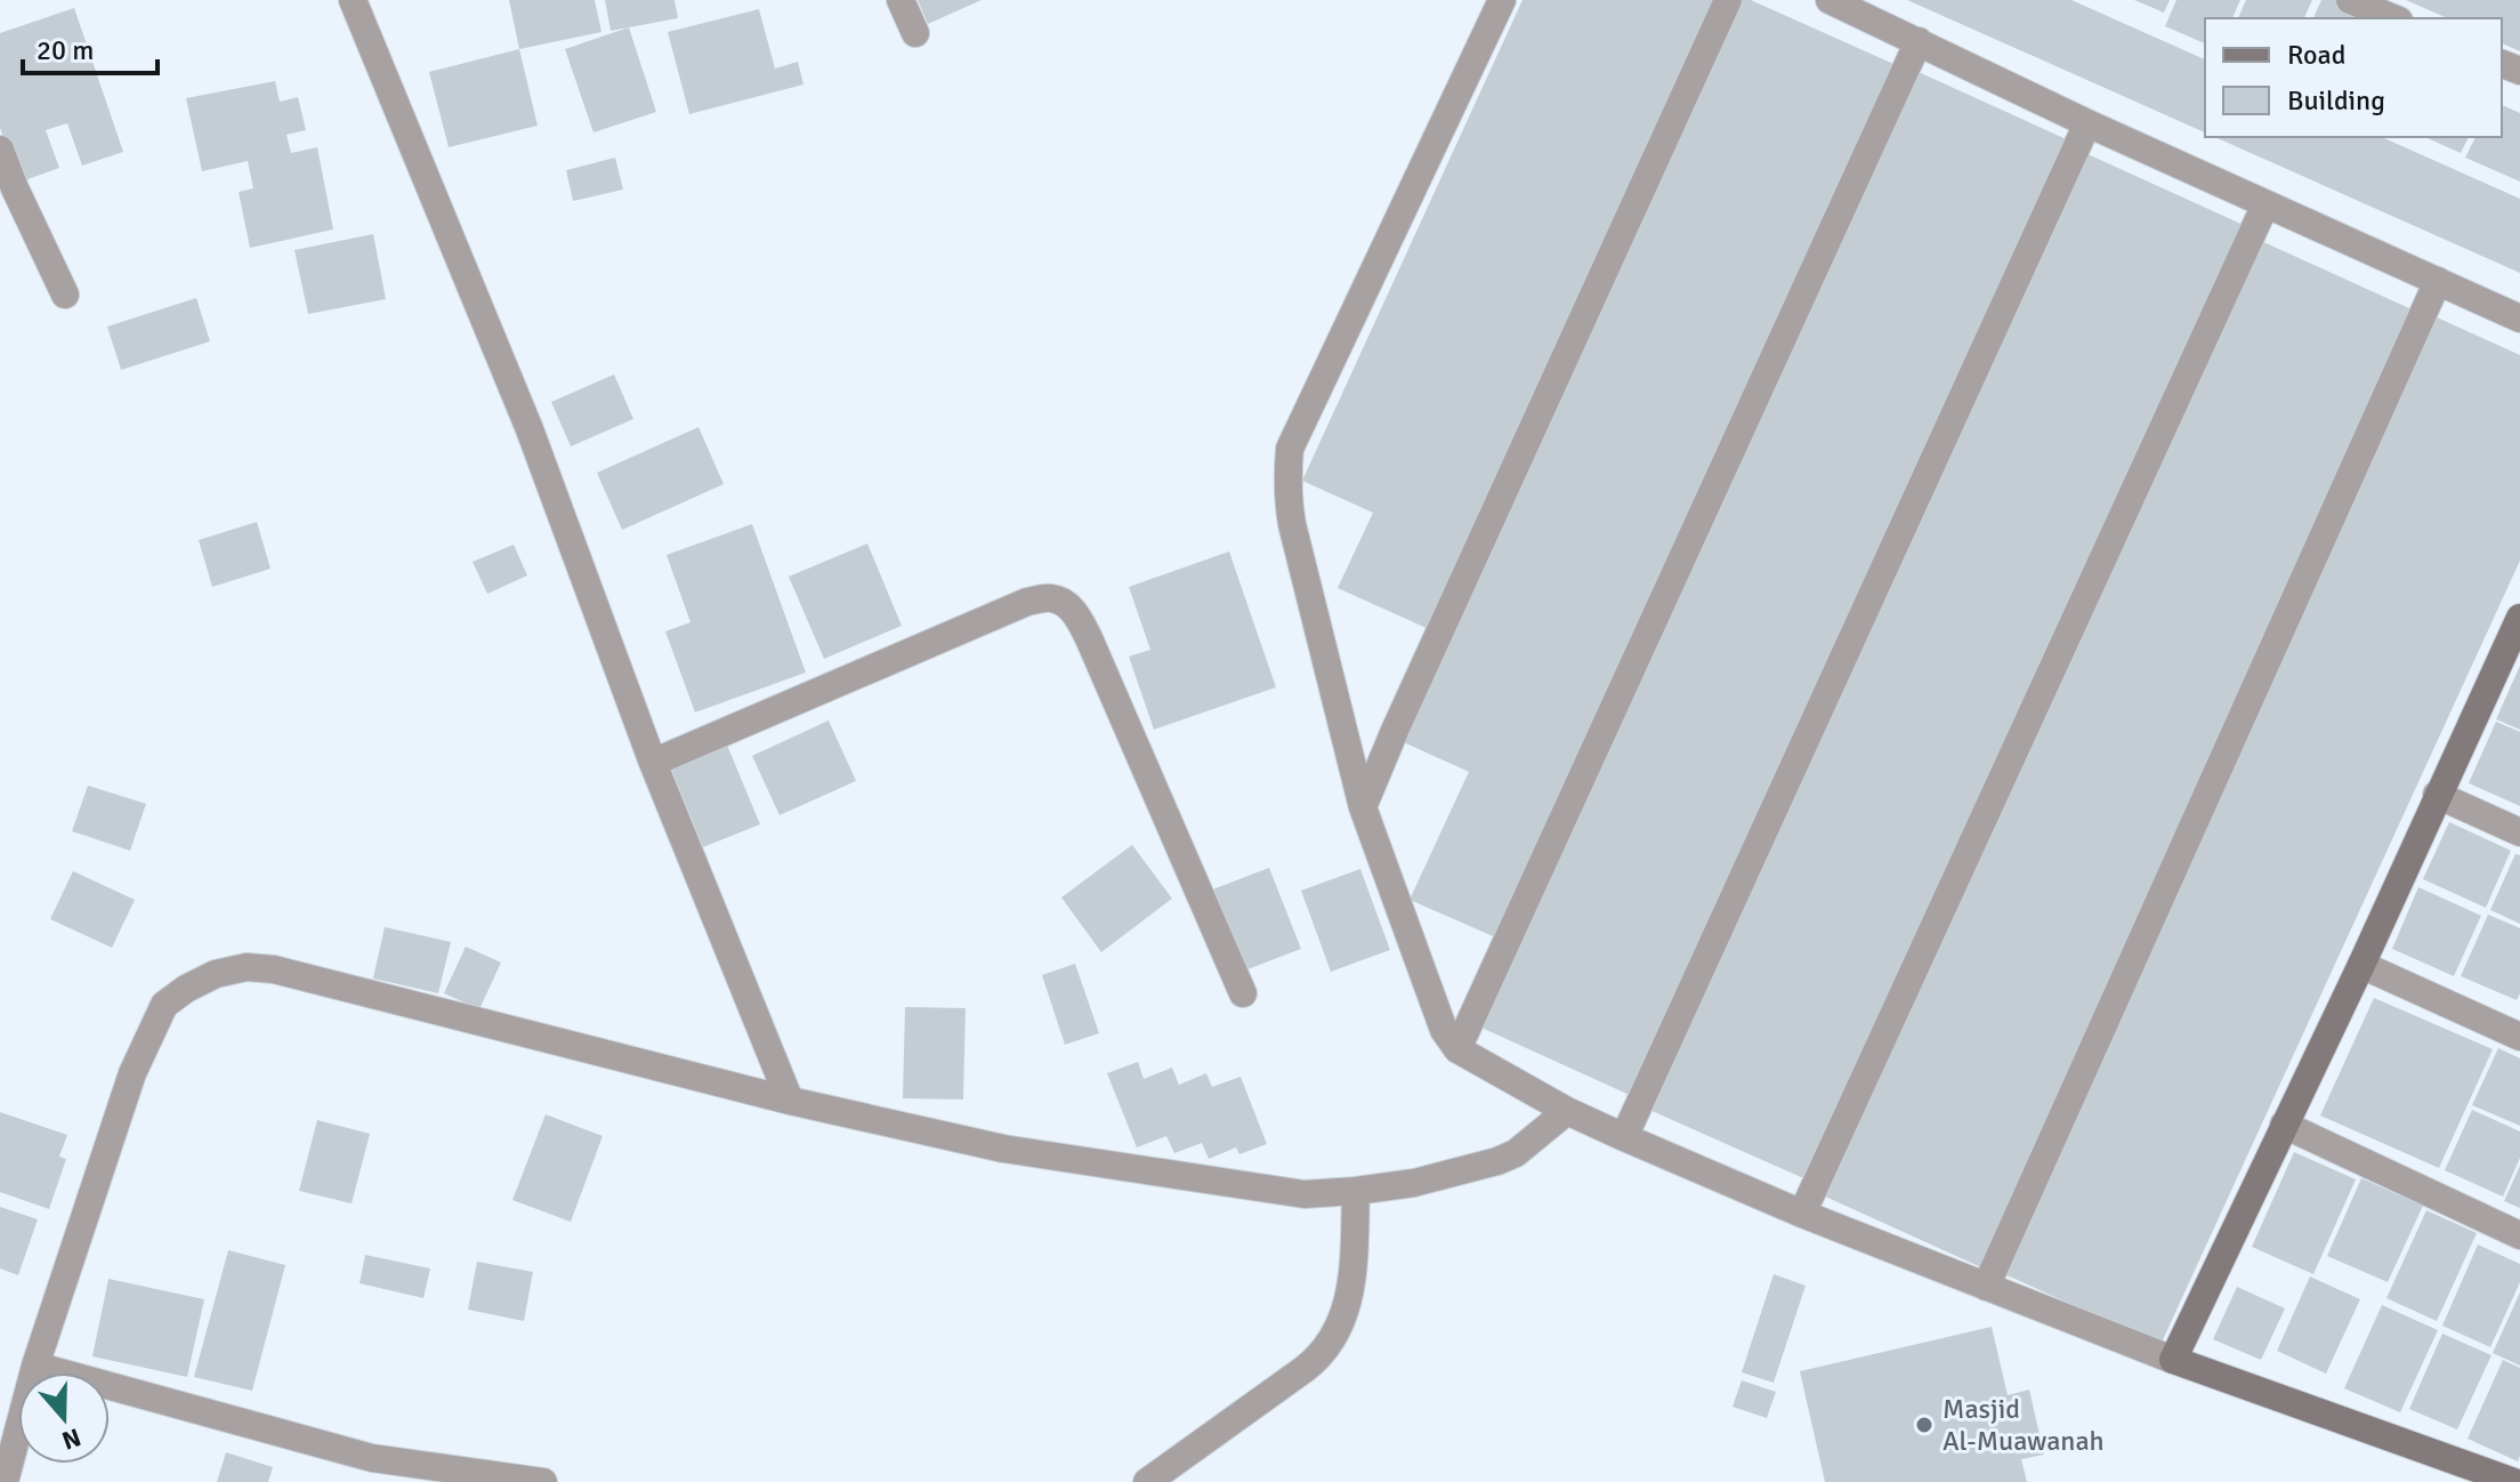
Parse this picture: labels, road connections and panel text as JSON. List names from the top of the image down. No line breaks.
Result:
{"places":["Masjid Al-Muawanah"],"legend":["Road","Building"],"scale_bar":"20 m","north":"bottom"}
